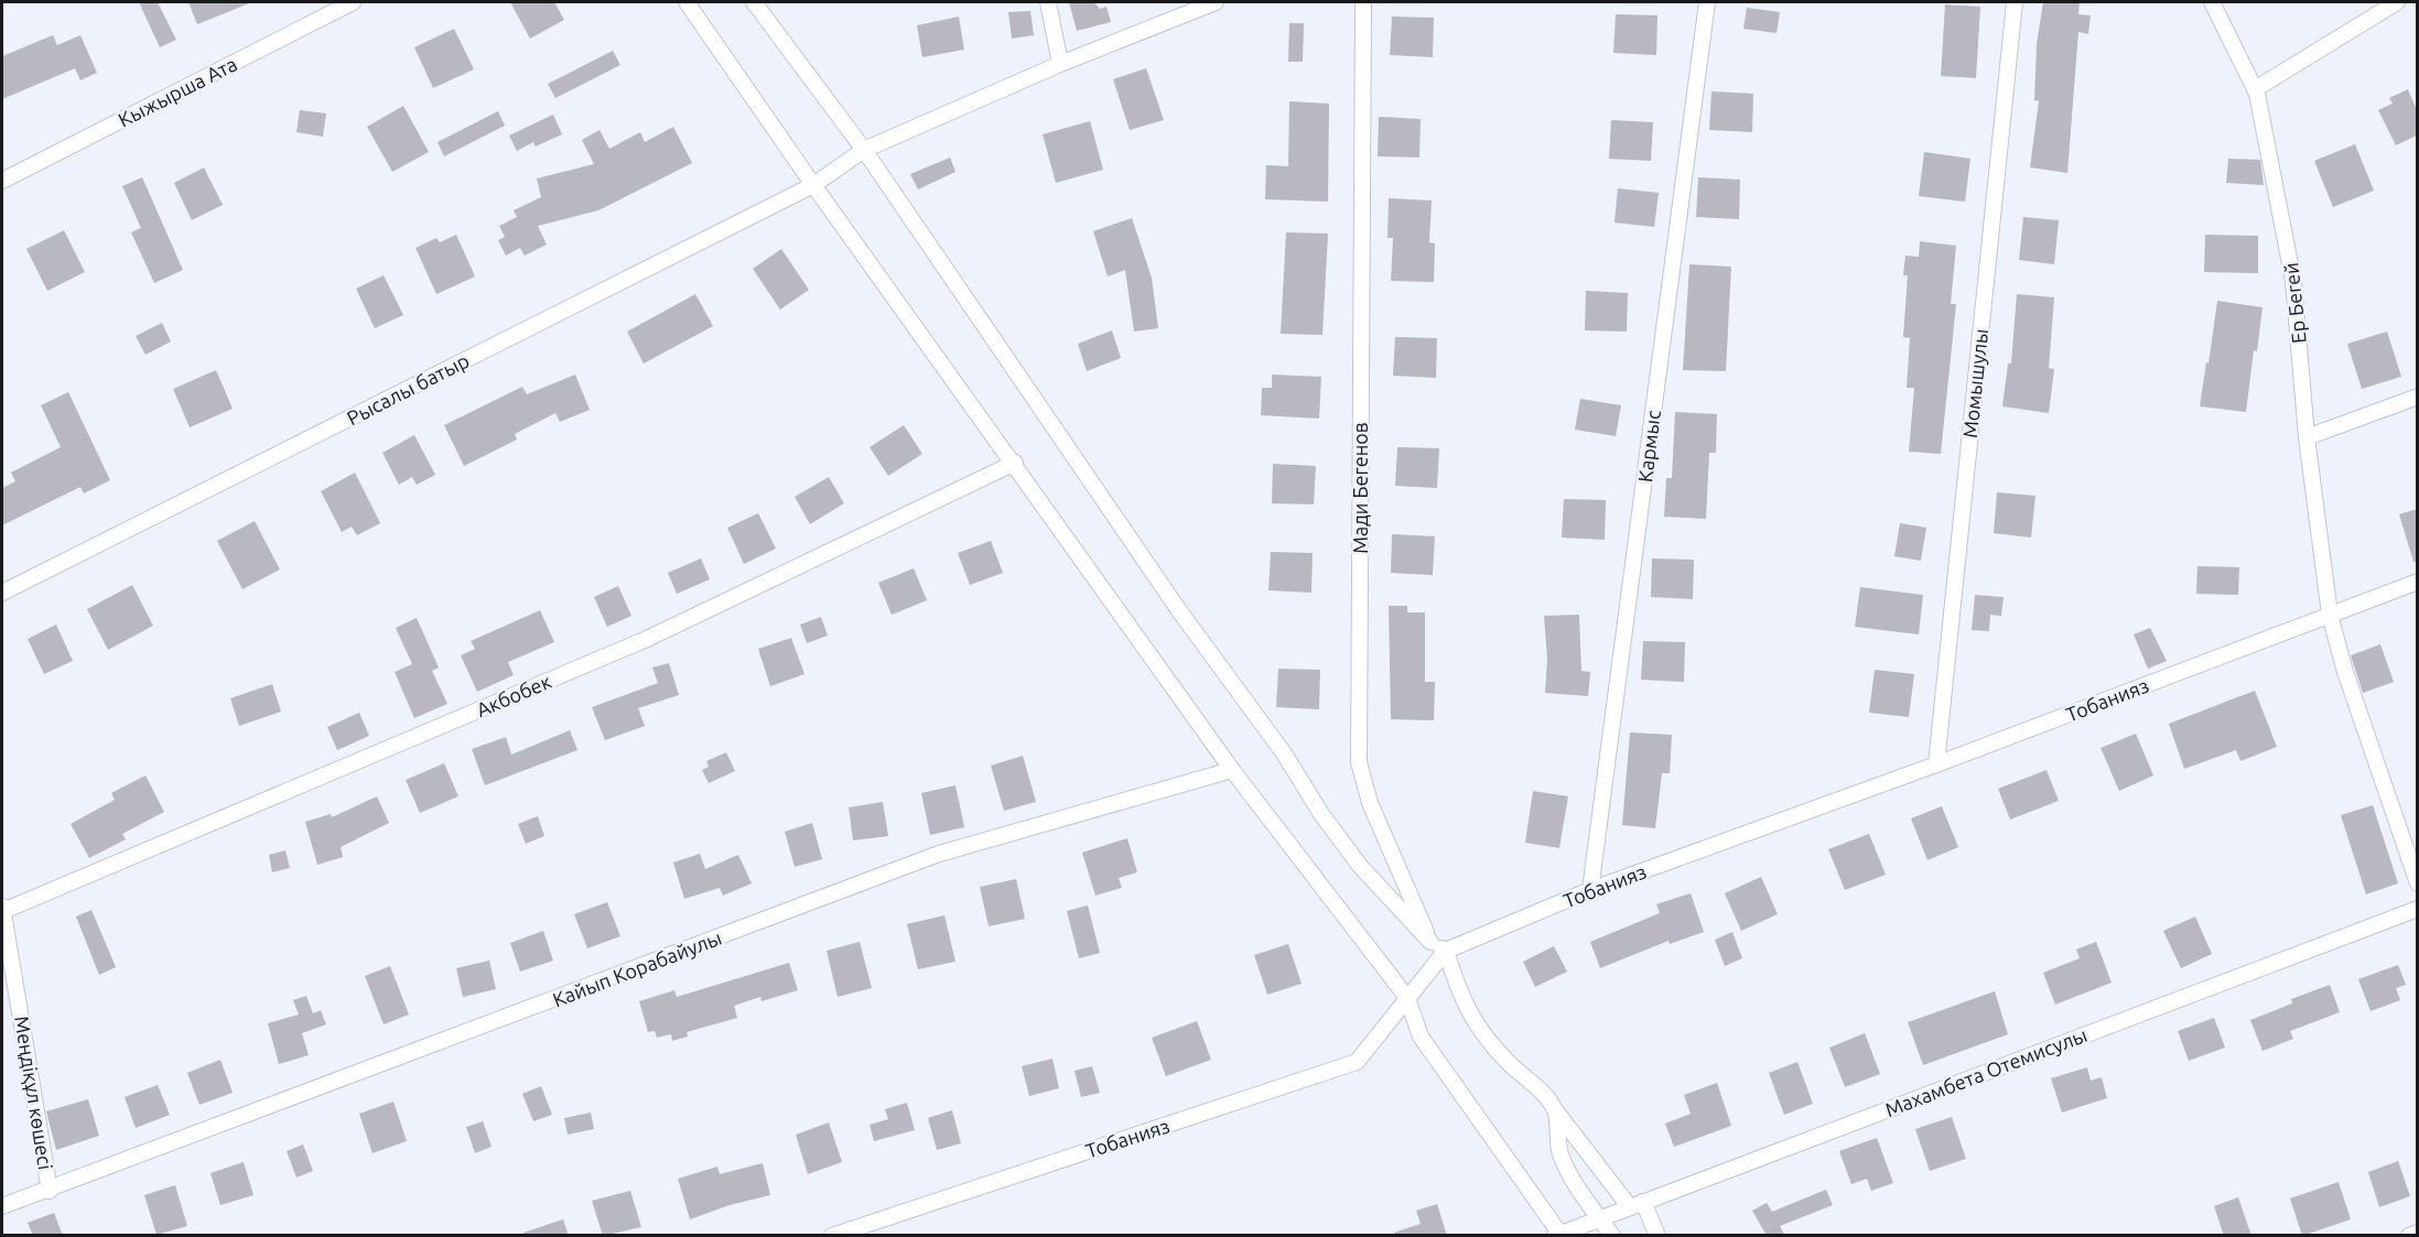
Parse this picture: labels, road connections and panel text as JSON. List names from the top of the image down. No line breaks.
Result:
{"streets":{"street":["Кыжырша Ата","Ер Бегей","Момышулы","Рысалы батыр","Кармыс","Мади Бегенов","Акбобек","Тобанияз","Кайып Корабайулы","Махамбета Отемисулы","Меңдіқұл көшесі"]},"crossings":[["Ер Бегей","Тобанияз"],["Момышулы","Тобанияз"],["Кармыс","Тобанияз"],["Акбобек","Меңдіқұл көшесі"],["Кайып Корабайулы","Меңдіқұл көшесі"]]}
